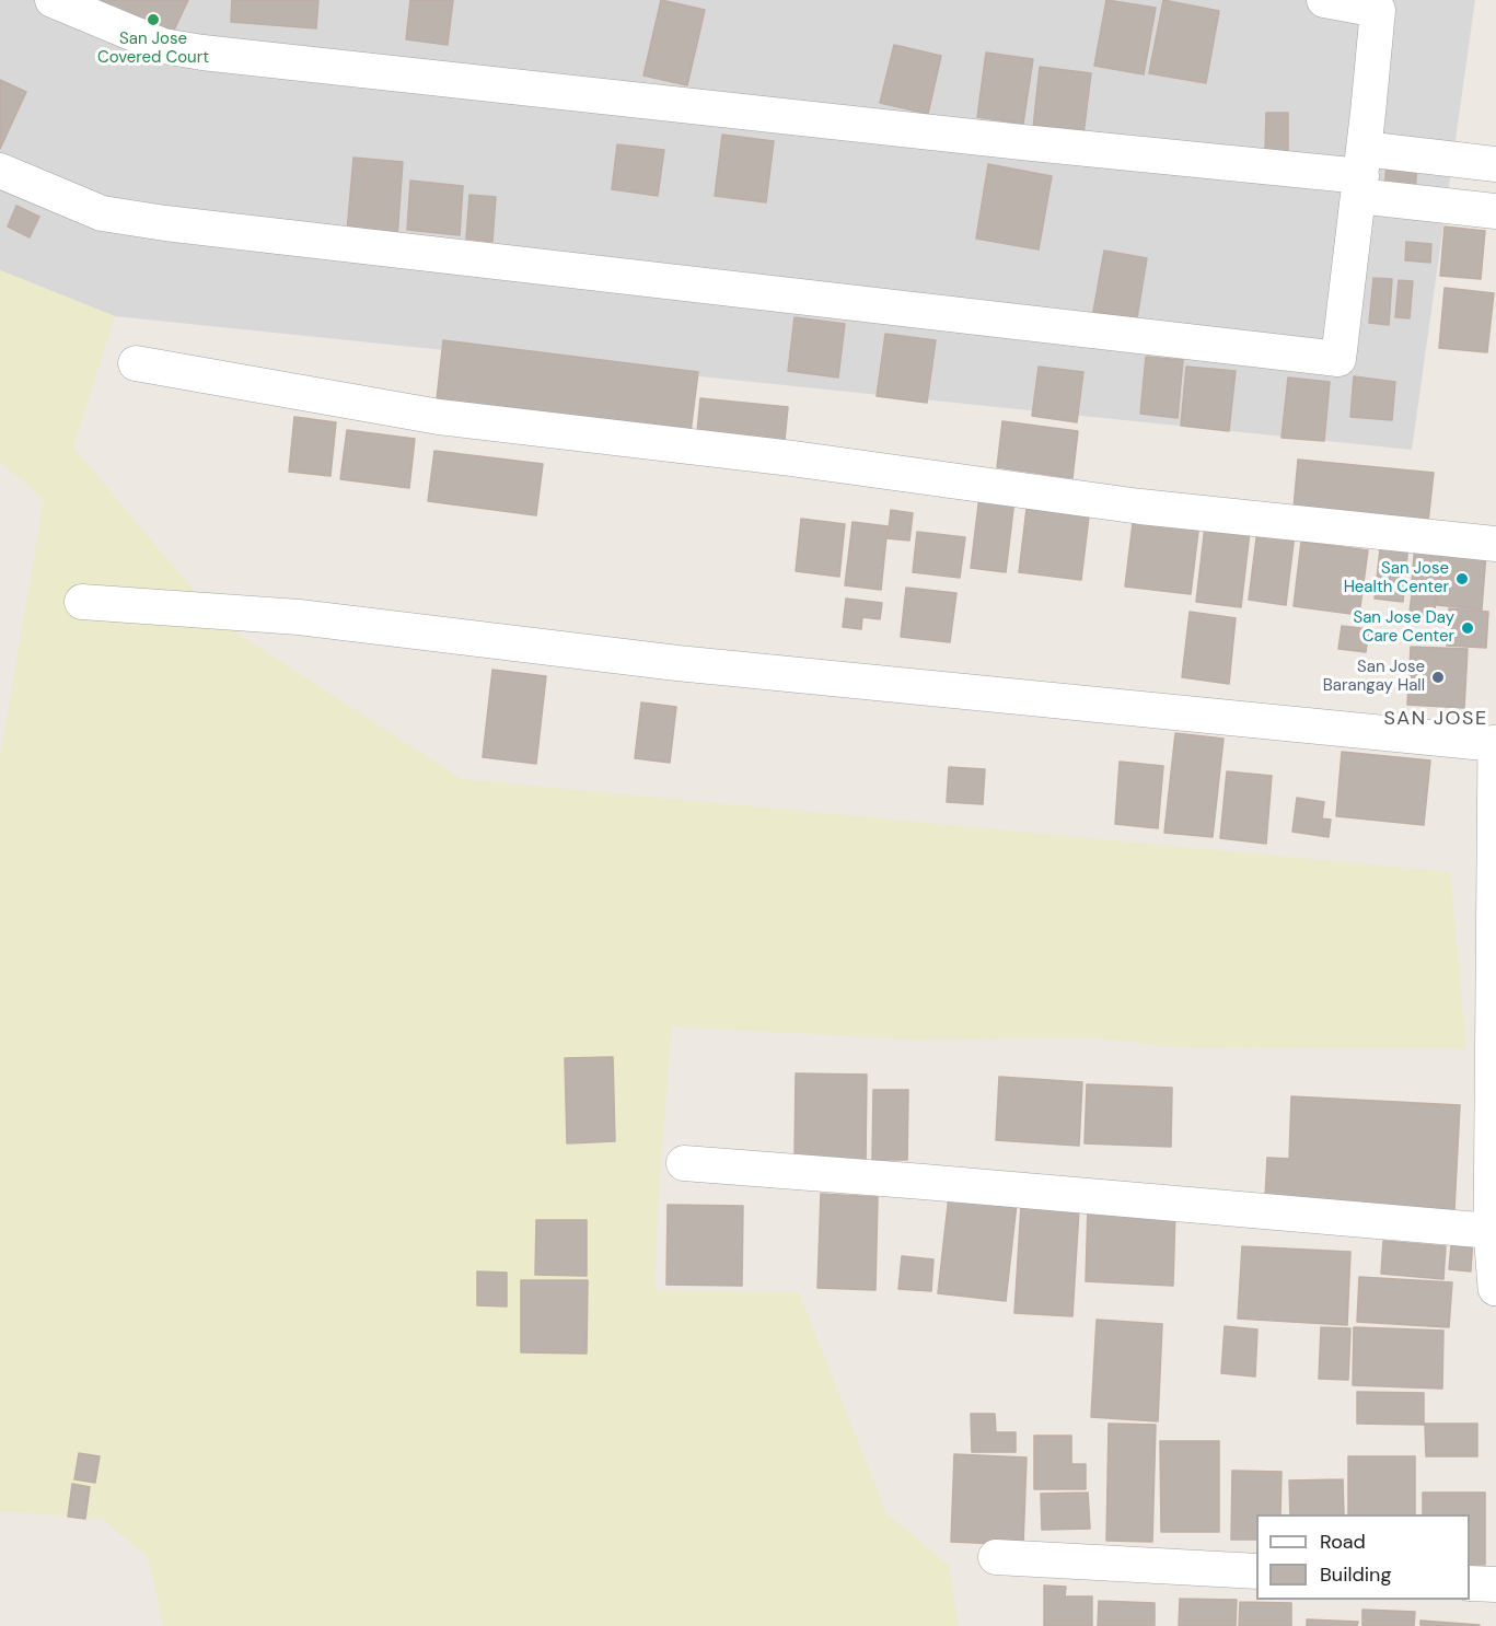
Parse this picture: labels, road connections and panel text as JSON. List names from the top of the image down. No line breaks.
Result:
{"districts":["SAN JOSE"],"places":["San Jose Covered Court","San Jose Health Center","San Jose Day Care Center","San Jose Barangay Hall"],"legend":["Road","Building"]}
